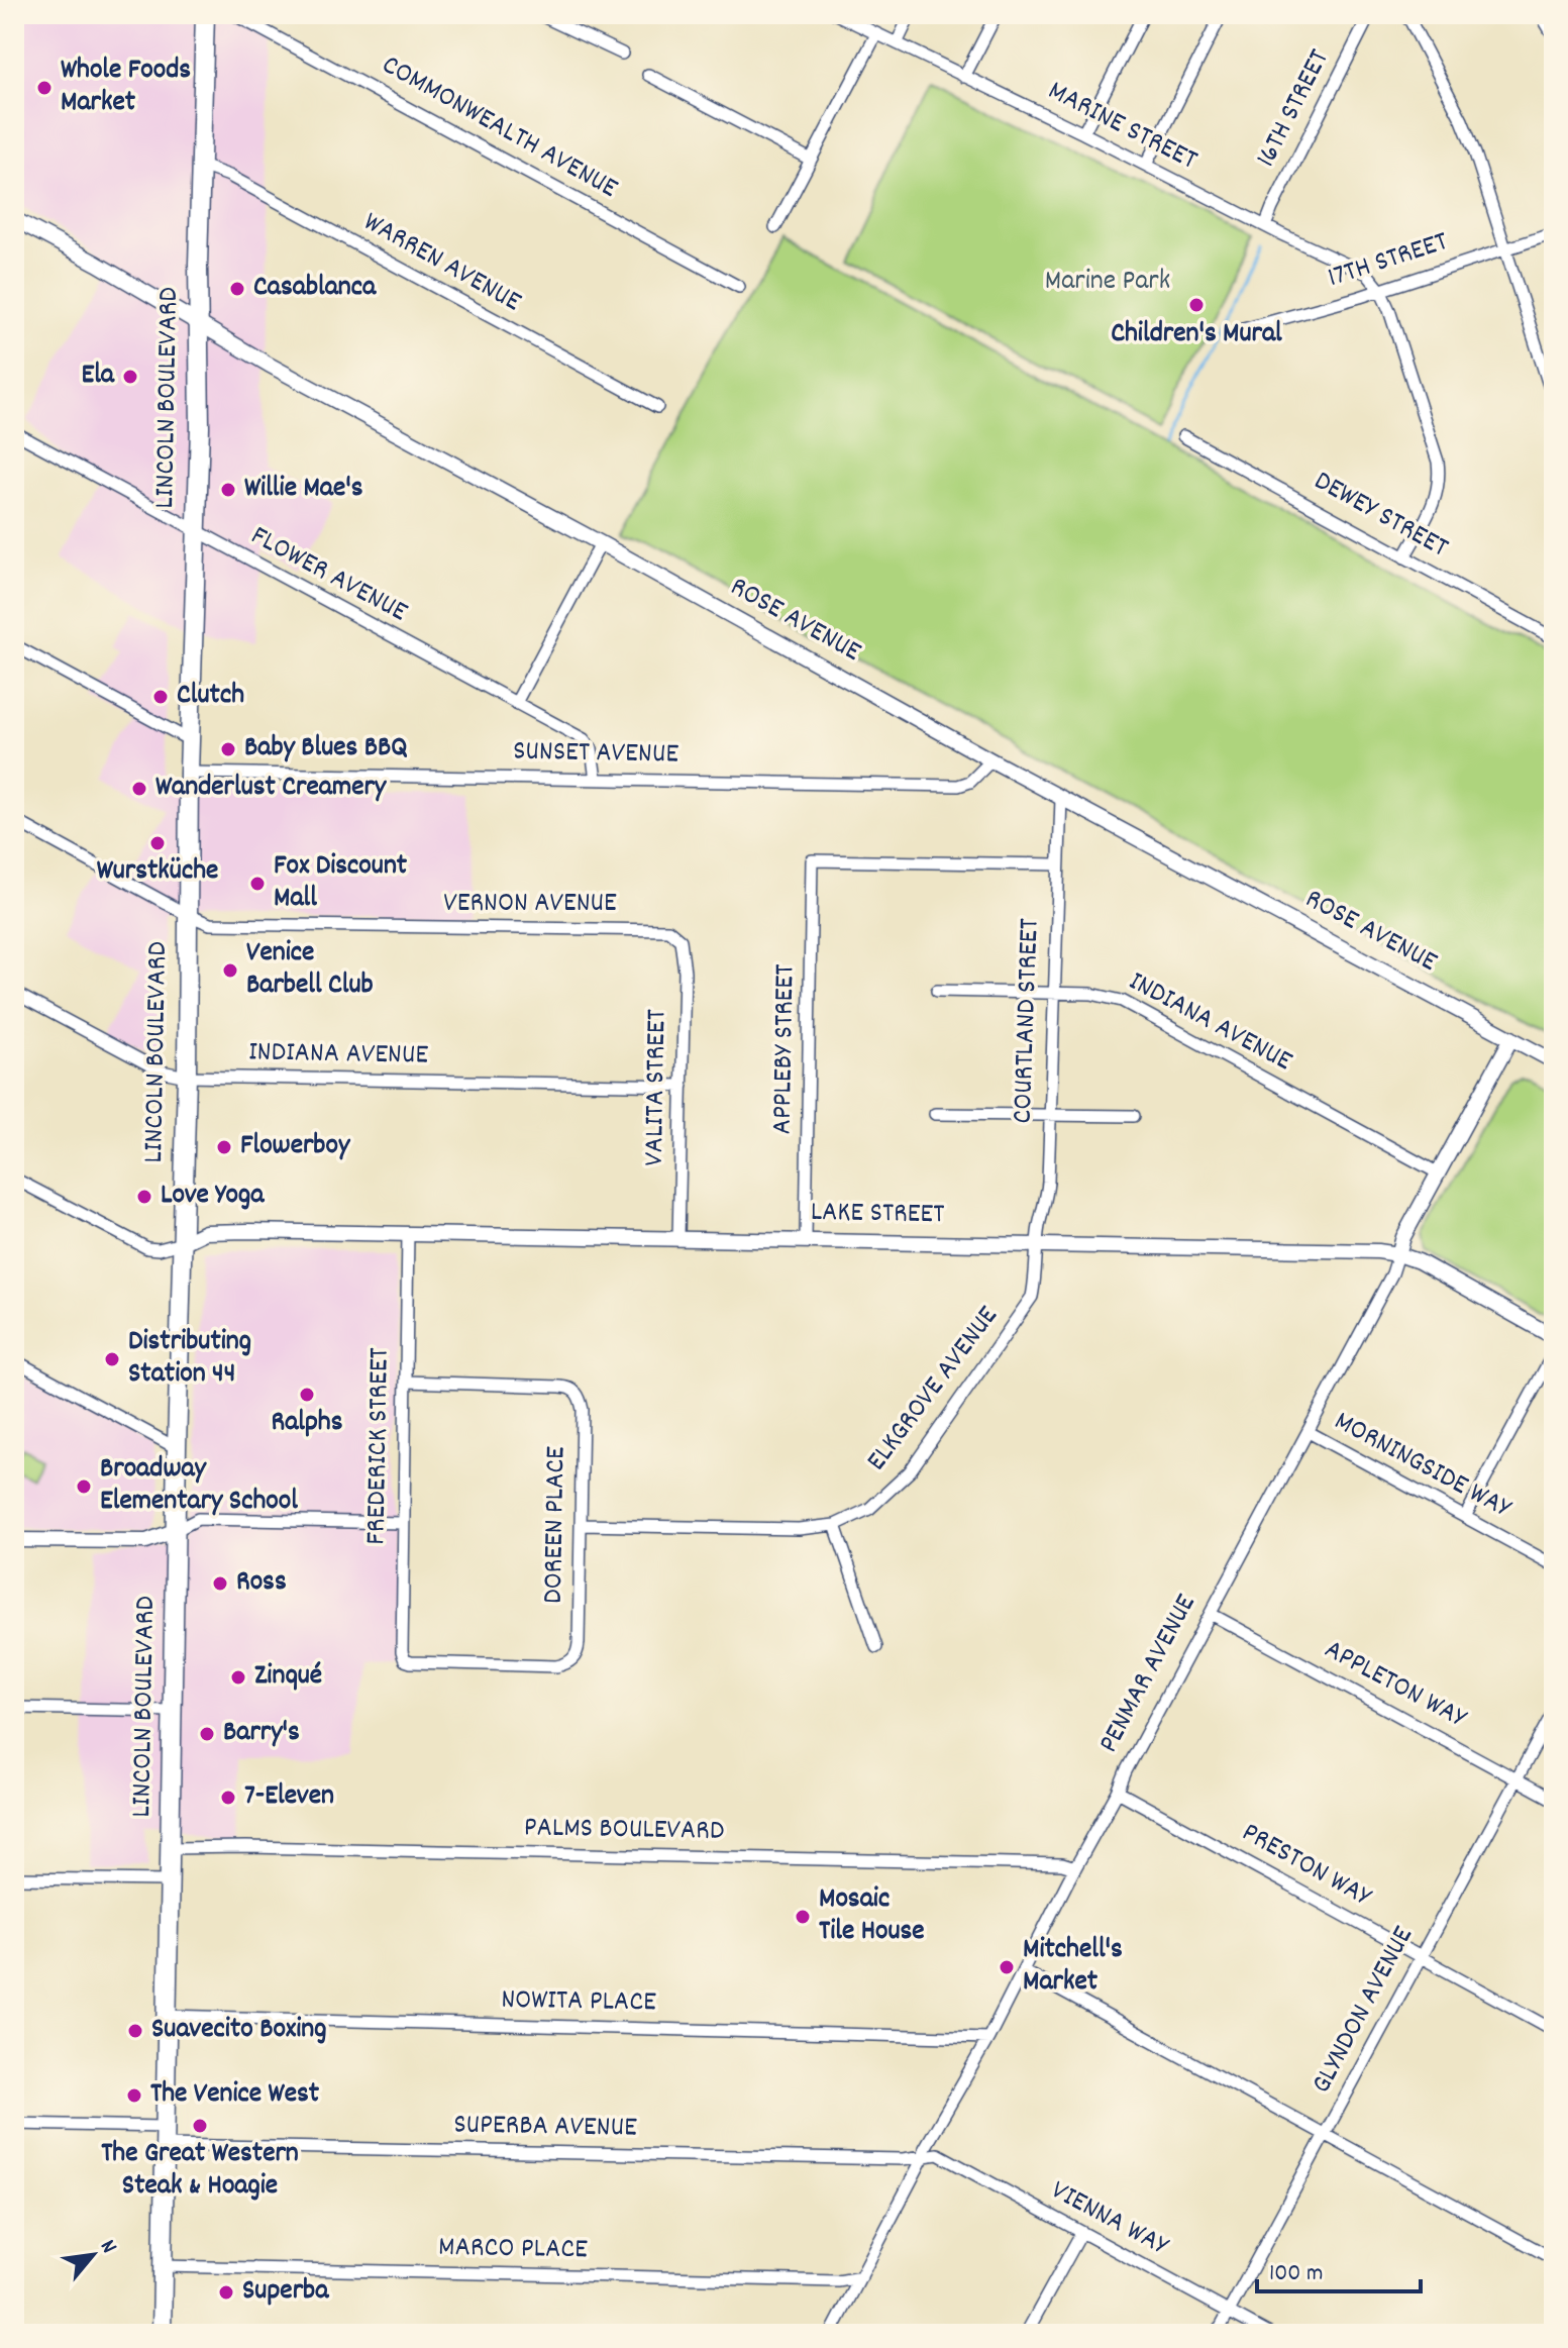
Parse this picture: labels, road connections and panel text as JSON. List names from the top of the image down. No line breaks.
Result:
{"streets":{"highway":["LINCOLN BOULEVARD"],"street":["16TH STREET","MARINE STREET","COMMONWEALTH AVENUE","17TH STREET","WARREN AVENUE","DEWEY STREET","FLOWER AVENUE","ROSE AVENUE","SUNSET AVENUE","VERNON AVENUE","COURTLAND STREET","INDIANA AVENUE","APPLEBY STREET","VALITA STREET","LAKE STREET","ELKGROVE AVENUE","FREDERICK STREET","MORNINGSIDE WAY","DOREEN PLACE","PENMAR AVENUE","APPLETON WAY","PALMS BOULEVARD","PRESTON WAY","NOWITA PLACE","GLYNDON AVENUE","SUPERBA AVENUE","VIENNA WAY","MARCO PLACE"]},"crossings":[["16TH STREET","MARINE STREET"],["MARINE STREET","17TH STREET"],["WARREN AVENUE","LINCOLN BOULEVARD"],["LINCOLN BOULEVARD","FLOWER AVENUE"],["LINCOLN BOULEVARD","ROSE AVENUE"],["LINCOLN BOULEVARD","SUNSET AVENUE"],["LINCOLN BOULEVARD","VERNON AVENUE"],["LINCOLN BOULEVARD","INDIANA AVENUE"],["LINCOLN BOULEVARD","LAKE STREET"],["LINCOLN BOULEVARD","PALMS BOULEVARD"],["LINCOLN BOULEVARD","NOWITA PLACE"],["LINCOLN BOULEVARD","SUPERBA AVENUE"],["LINCOLN BOULEVARD","MARCO PLACE"],["FLOWER AVENUE","SUNSET AVENUE"],["ROSE AVENUE","SUNSET AVENUE"],["ROSE AVENUE","COURTLAND STREET"],["ROSE AVENUE","PENMAR AVENUE"],["VERNON AVENUE","VALITA STREET"],["COURTLAND STREET","INDIANA AVENUE"],["COURTLAND STREET","APPLEBY STREET"],["COURTLAND STREET","LAKE STREET"],["COURTLAND STREET","ELKGROVE AVENUE"],["INDIANA AVENUE","VALITA STREET"],["INDIANA AVENUE","PENMAR AVENUE"],["APPLEBY STREET","LAKE STREET"],["VALITA STREET","LAKE STREET"],["LAKE STREET","ELKGROVE AVENUE"],["LAKE STREET","FREDERICK STREET"],["LAKE STREET","PENMAR AVENUE"],["ELKGROVE AVENUE","DOREEN PLACE"],["FREDERICK STREET","DOREEN PLACE"],["MORNINGSIDE WAY","PENMAR AVENUE"],["PENMAR AVENUE","APPLETON WAY"],["PENMAR AVENUE","PALMS BOULEVARD"],["PENMAR AVENUE","PRESTON WAY"],["PENMAR AVENUE","NOWITA PLACE"],["PENMAR AVENUE","SUPERBA AVENUE"],["PENMAR AVENUE","VIENNA WAY"],["PENMAR AVENUE","MARCO PLACE"],["APPLETON WAY","GLYNDON AVENUE"],["PRESTON WAY","GLYNDON AVENUE"],["GLYNDON AVENUE","VIENNA WAY"],["SUPERBA AVENUE","VIENNA WAY"]],"parks":["Marine Park"],"places":["Whole Foods Market","Casablanca","Children's Mural","Ela","Willie Mae's","Clutch","Baby Blues BBQ","Wanderlust Creamery","Wurstküche","Fox Discount Mall","Venice Barbell Club","Flowerboy","Love Yoga","Distributing Station 44","Ralphs","Broadway Elementary School","Ross","Zinqué","Barry's","7-Eleven","Mosaic Tile House","Mitchell's Market","Suavecito Boxing","The Venice West","The Great Western Steak & Hoagie","Superba"],"scale_bar":"100 m","north":"top right"}
